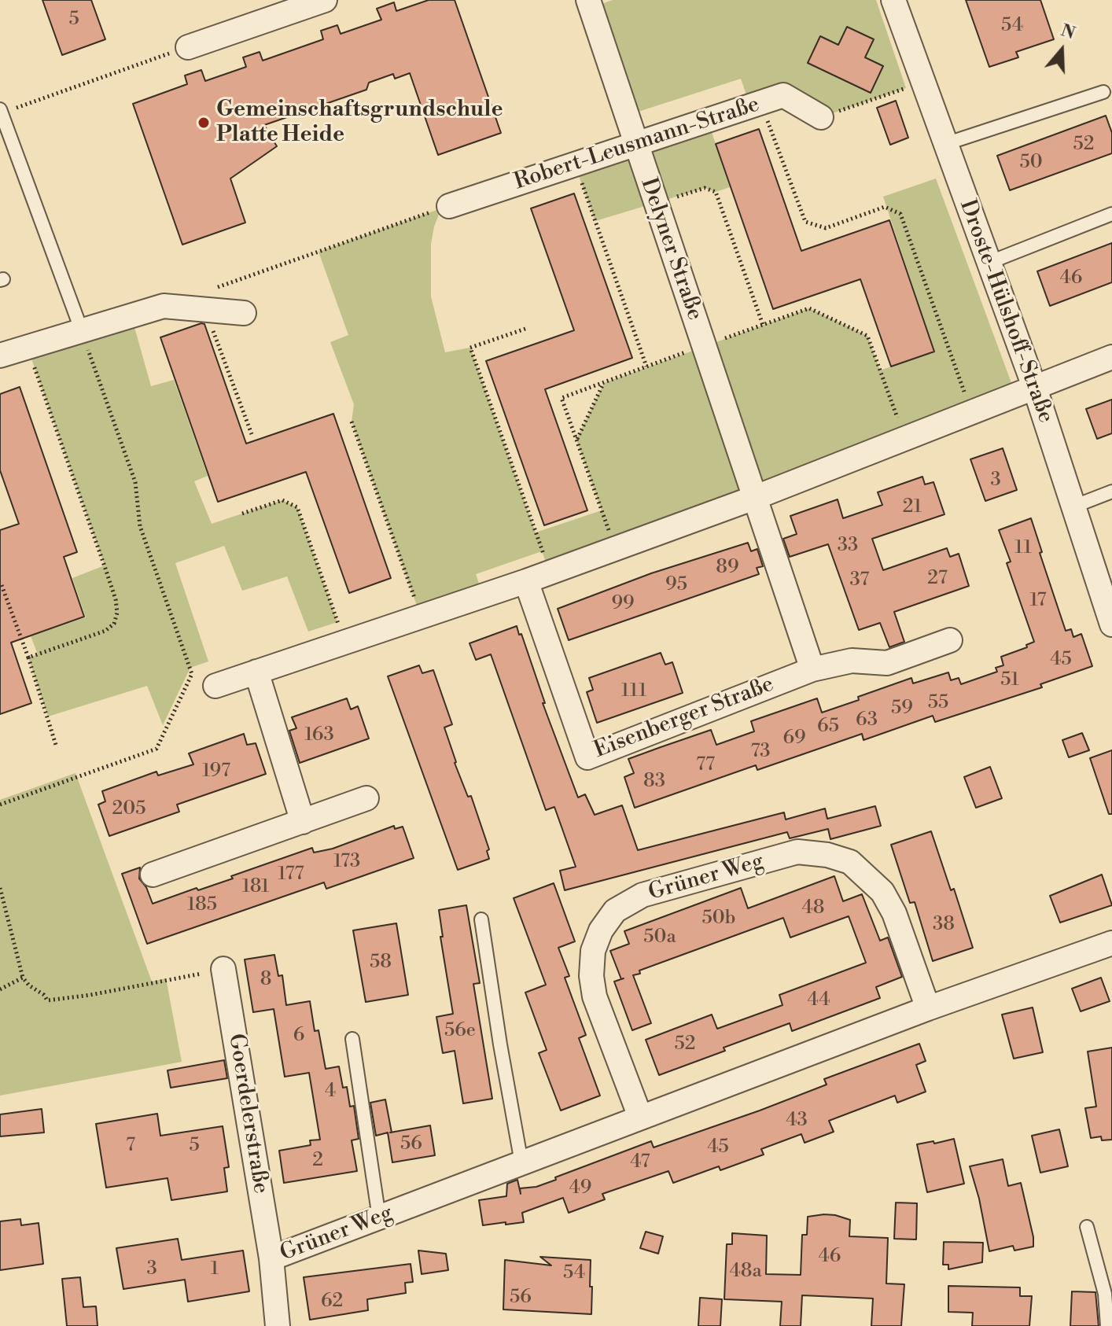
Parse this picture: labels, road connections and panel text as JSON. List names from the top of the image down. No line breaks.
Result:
{"streets":{"street":["Robert-Leusmann-Straße","Delyner Straße","Droste-Hülshoff-Straße","Eisenberger Straße","Grüner Weg","Goerdelerstraße"]},"crossings":[["Robert-Leusmann-Straße","Delyner Straße"],["Grüner Weg","Goerdelerstraße"]],"places":["Gemeinschaftsgrundschule Platte Heide"],"house_numbers":["5","54","52","50","46","3","21","33","11","89","27","37","95","17","99","45","51","111","55","59","63","65","163","69","73","77","197","83","205","173","177","181","185","48","50b","38","50a","58","8","44","56e","6","52","4","43","56","7","5","45","2","47","49","46","3","1","48a","54","56","62"],"north":"top"}
